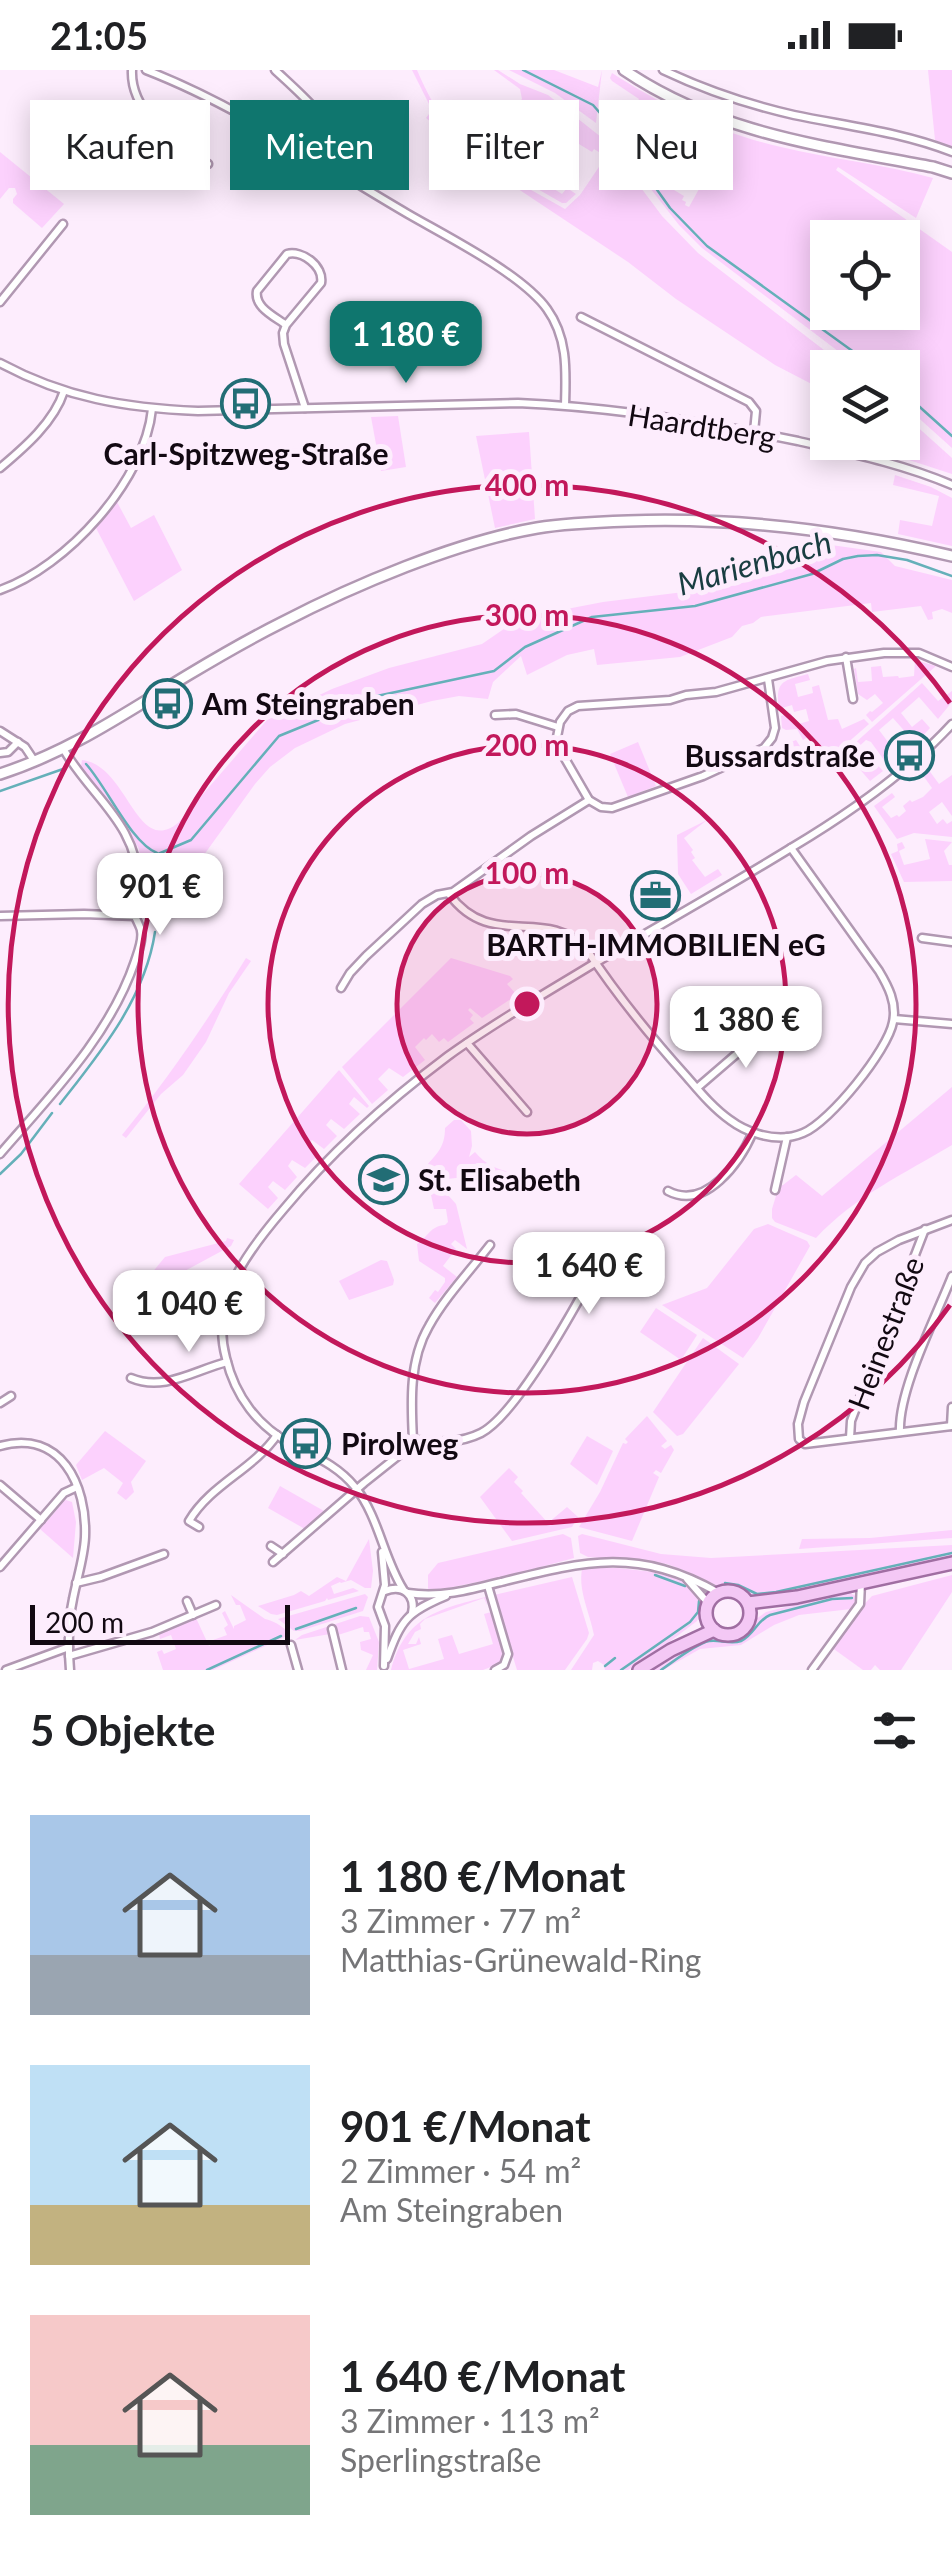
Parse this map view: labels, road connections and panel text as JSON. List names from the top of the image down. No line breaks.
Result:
{"streets":{"street":["Haardtberg","Heinestraße"]},"water":["Marienbach"],"places":{"bus stop":["Carl-Spitzweg-Straße","Am Steingraben","Bussardstraße","Pirolweg"],"office":["BARTH-IMMOBILIEN eG"],"school or university":["St. Elisabeth"]},"scale_bar":"200 m","page":{"status":"21:05","chip":["Kaufen","Mieten","Filter","Neu"],"price":["1 180 €","901 €","1 380 €","1 640 €","1 040 €"],"scale":"200 m","heading":"5 Objekte","list":[{"name":"1 180 €/Monat","note":"3 Zimmer · 77 m² · Matthias-Grünewald-Ring"},{"name":"901 €/Monat","note":"2 Zimmer · 54 m² · Am Steingraben"},{"name":"1 640 €/Monat","note":"3 Zimmer · 113 m² · Sperlingstraße"}]},"rings":["400 m","300 m","200 m","100 m"]}
